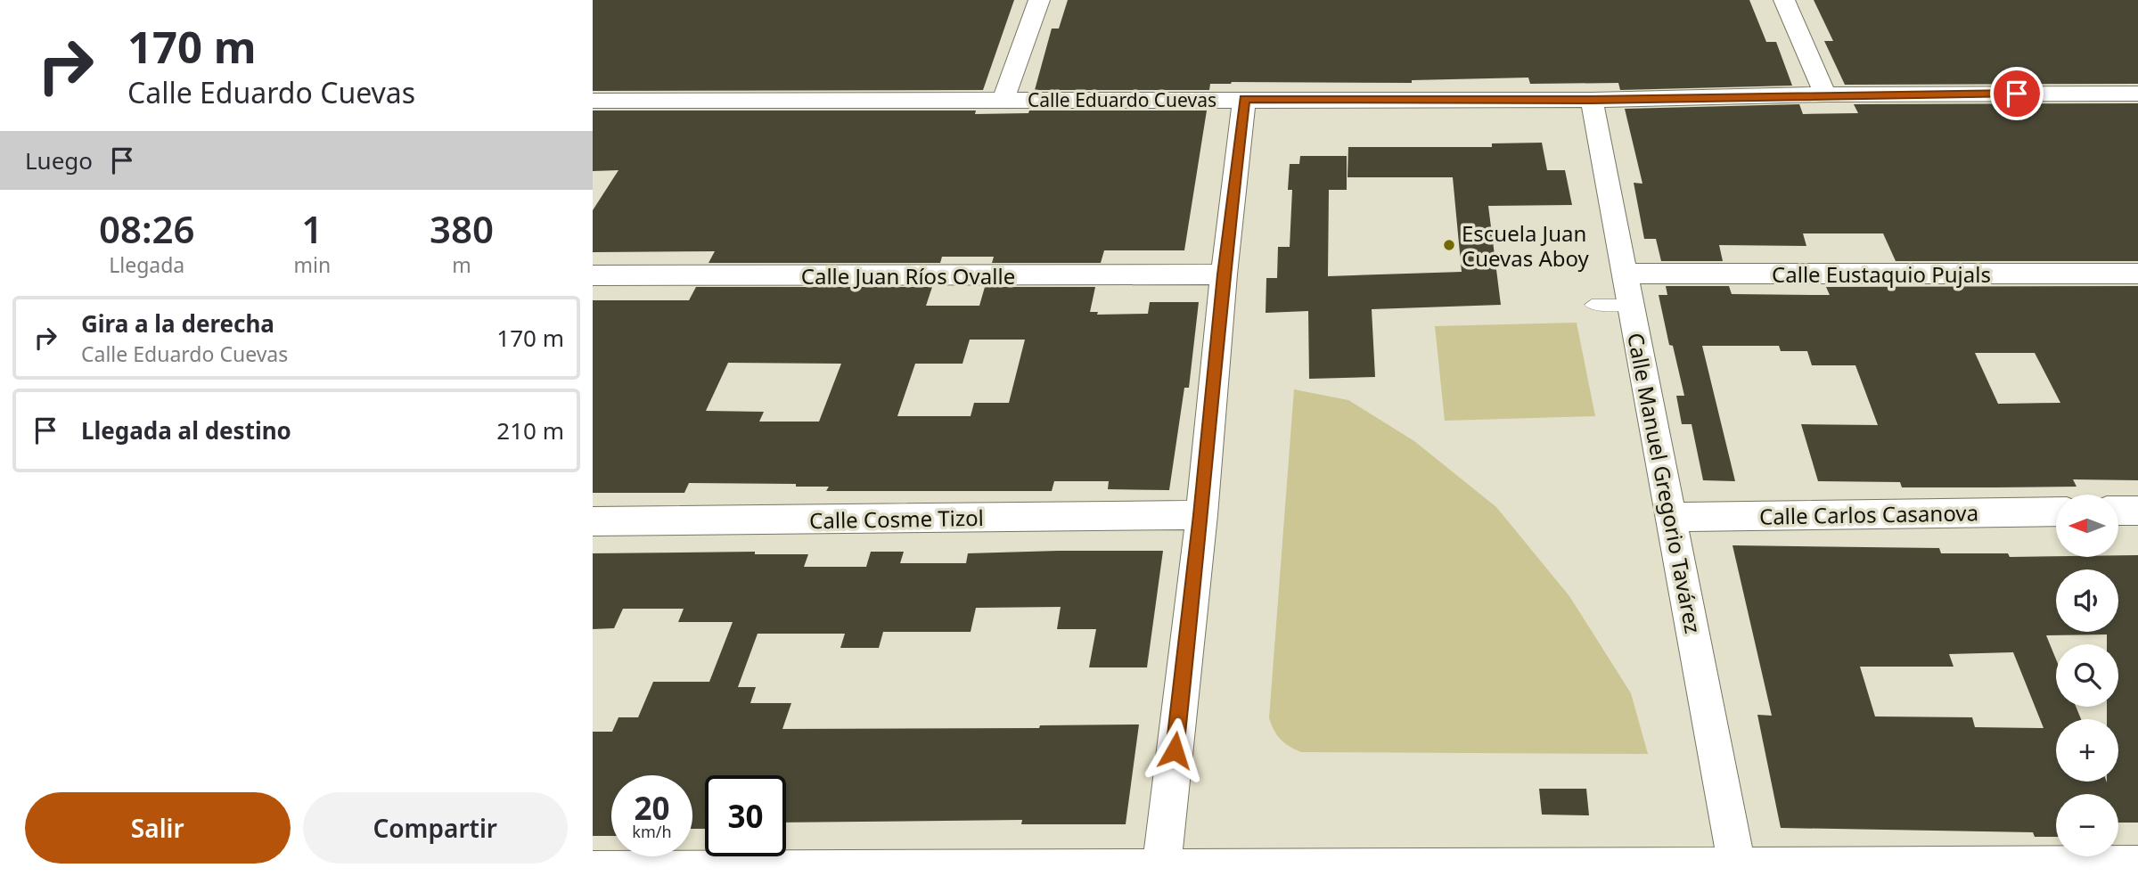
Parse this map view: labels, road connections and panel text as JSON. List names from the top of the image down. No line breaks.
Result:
{"streets":{"street":["Calle Eduardo Cuevas","Calle Eustaquio Pujals","Calle Juan Ríos Ovalle","Calle Manuel Gregorio Tavárez","Calle Carlos Casanova","Calle Cosme Tizol"]},"crossings":[["Calle Eduardo Cuevas","Calle Manuel Gregorio Tavárez"],["Calle Eustaquio Pujals","Calle Manuel Gregorio Tavárez"],["Calle Manuel Gregorio Tavárez","Calle Carlos Casanova"]],"places":["Escuela Juan Cuevas Aboy"],"north":"left","page":{"turn":["170 m","Calle Eduardo Cuevas"],"then":"Luego","eta":["08:26","Llegada","1","min","380","m"],"list":[{"name":"Gira a la derecha","note":"Calle Eduardo Cuevas","value":"170 m"},{"name":"Llegada al destino","value":"210 m"}],"map_buttons":["+","−"],"speed":"20 km/h","limit":"30","buttons":["Salir","Compartir"]}}
